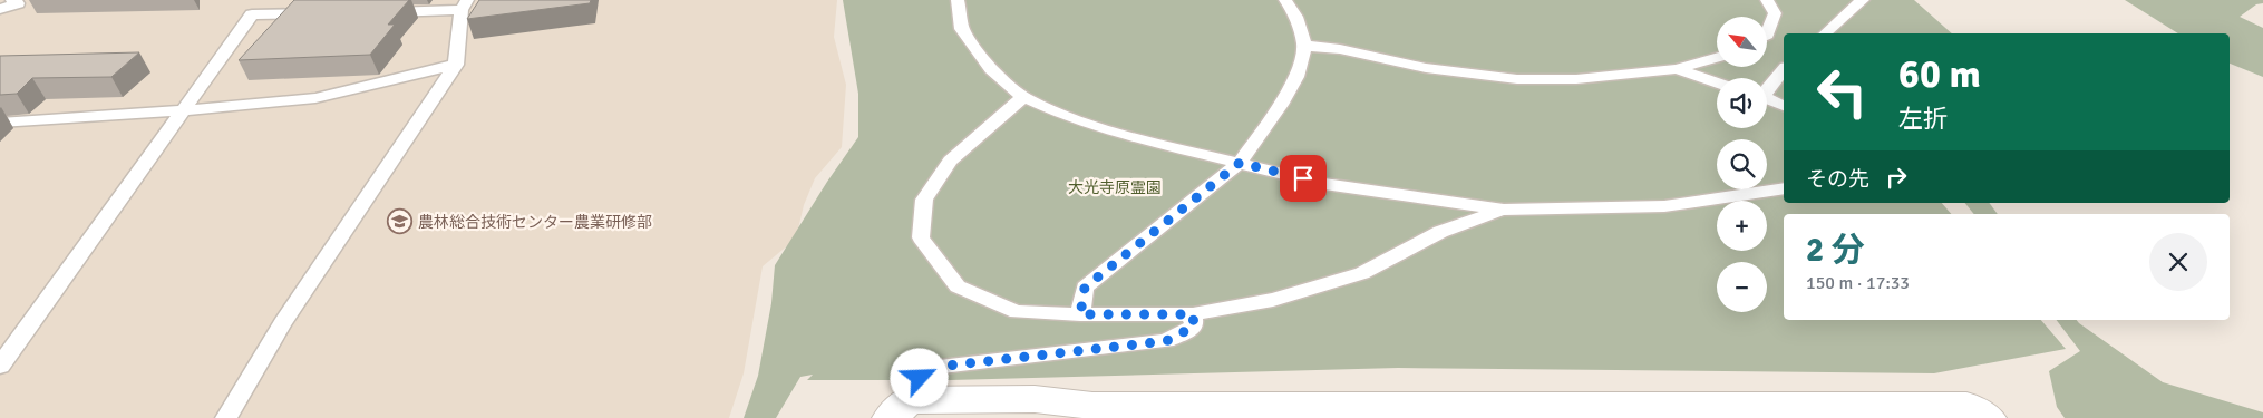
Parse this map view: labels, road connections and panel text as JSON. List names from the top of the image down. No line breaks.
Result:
{"parks":["大光寺原霊園"],"places":{"school or university":["農林総合技術センター農業研修部"]},"north":"top left","page":{"map_buttons":["+","−"],"turn":["60 m","左折"],"then":"その先","heading":["2 分","150 m · 17:33"]}}
